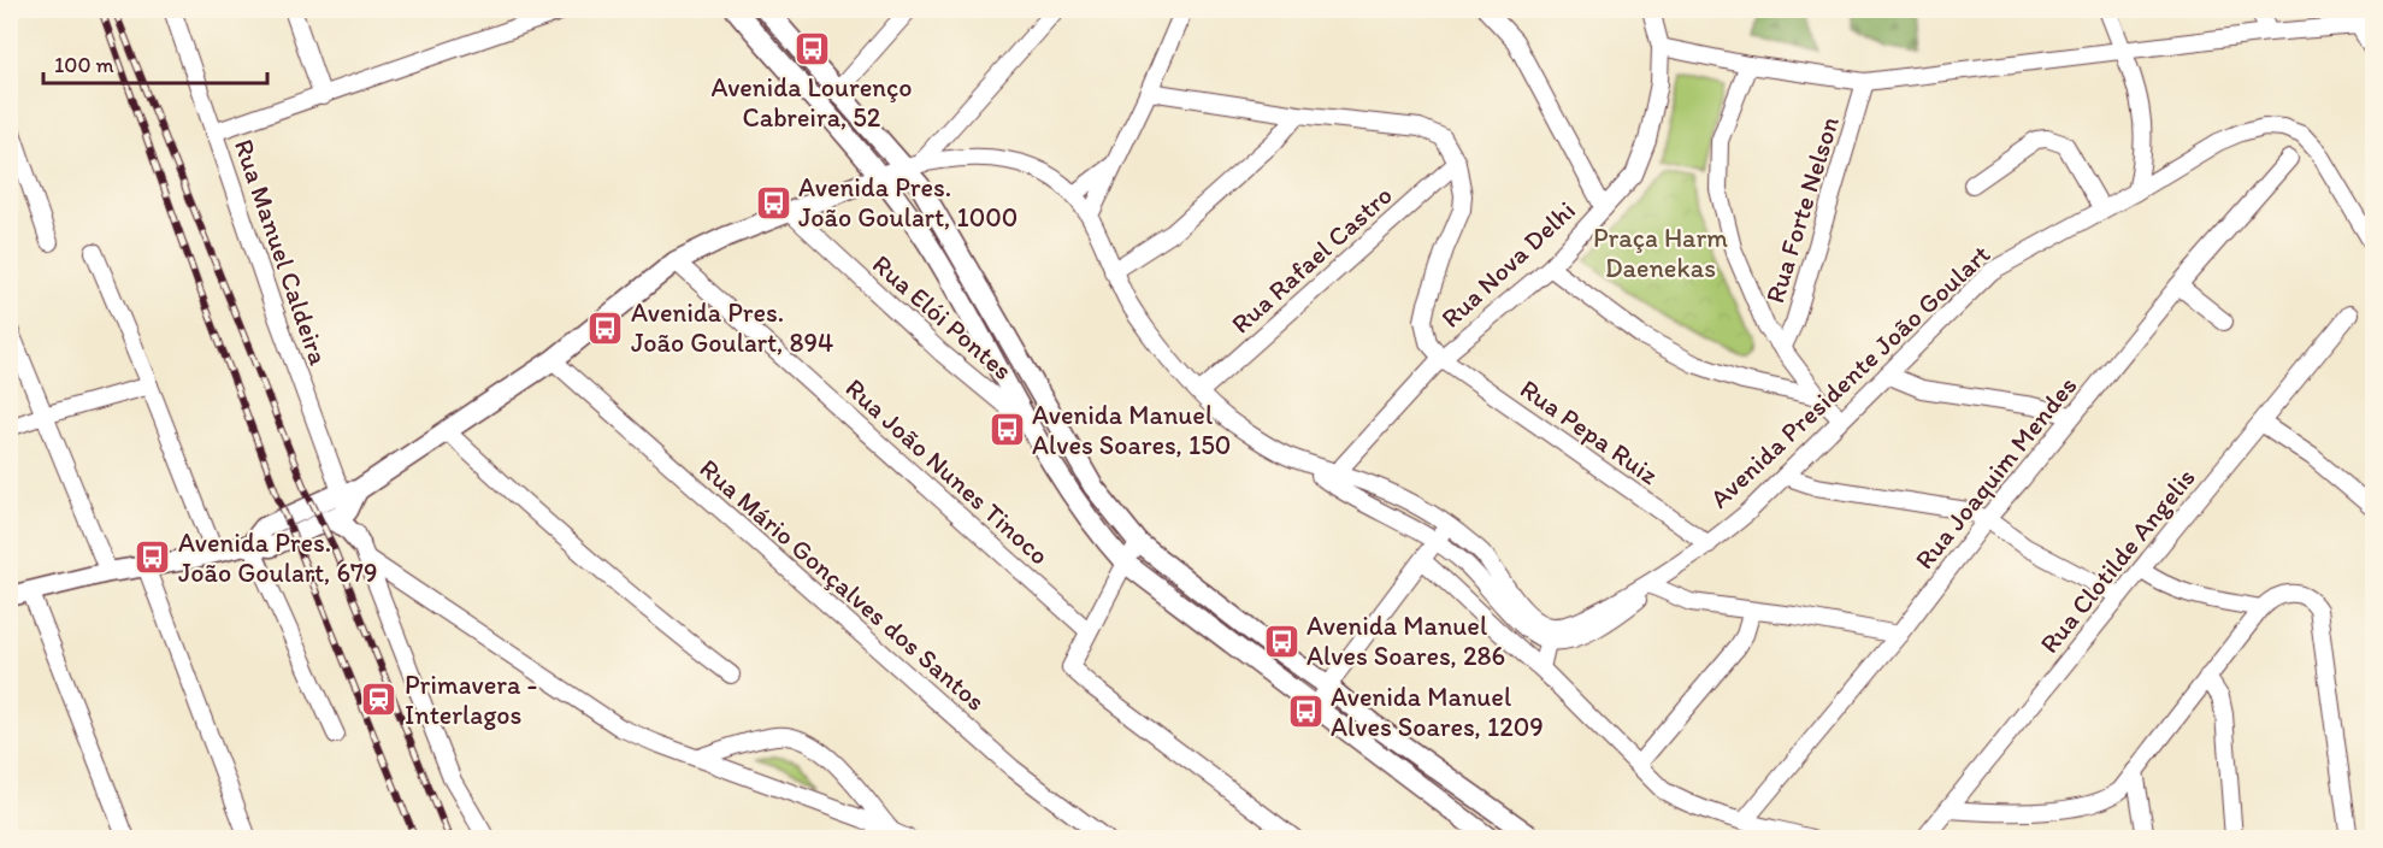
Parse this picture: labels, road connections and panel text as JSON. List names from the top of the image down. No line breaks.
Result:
{"streets":{"street":["Rua Forte Nelson","Rua Manuel Caldeira","Rua Rafael Castro","Rua Nova Delhi","Rua Elói Pontes","Avenida Presidente João Goulart","Rua Pepa Ruiz","Rua João Nunes Tinoco","Rua Joaquim Mendes","Rua Clotilde Angelis","Rua Mário Gonçalves dos Santos"]},"crossings":[["Rua Forte Nelson","Avenida Presidente João Goulart"],["Rua Nova Delhi","Rua Pepa Ruiz"],["Avenida Presidente João Goulart","Rua Pepa Ruiz"]],"parks":["Praça Harm Daenekas"],"places":{"bus stop":["Avenida Lourenço Cabreira, 52","Avenida Pres. João Goulart, 1000","Avenida Pres. João Goulart, 894","Avenida Manuel Alves Soares, 150","Avenida Pres. João Goulart, 679","Avenida Manuel Alves Soares, 286","Avenida Manuel Alves Soares, 1209"],"station":["Primavera - Interlagos"]},"scale_bar":"100 m"}
